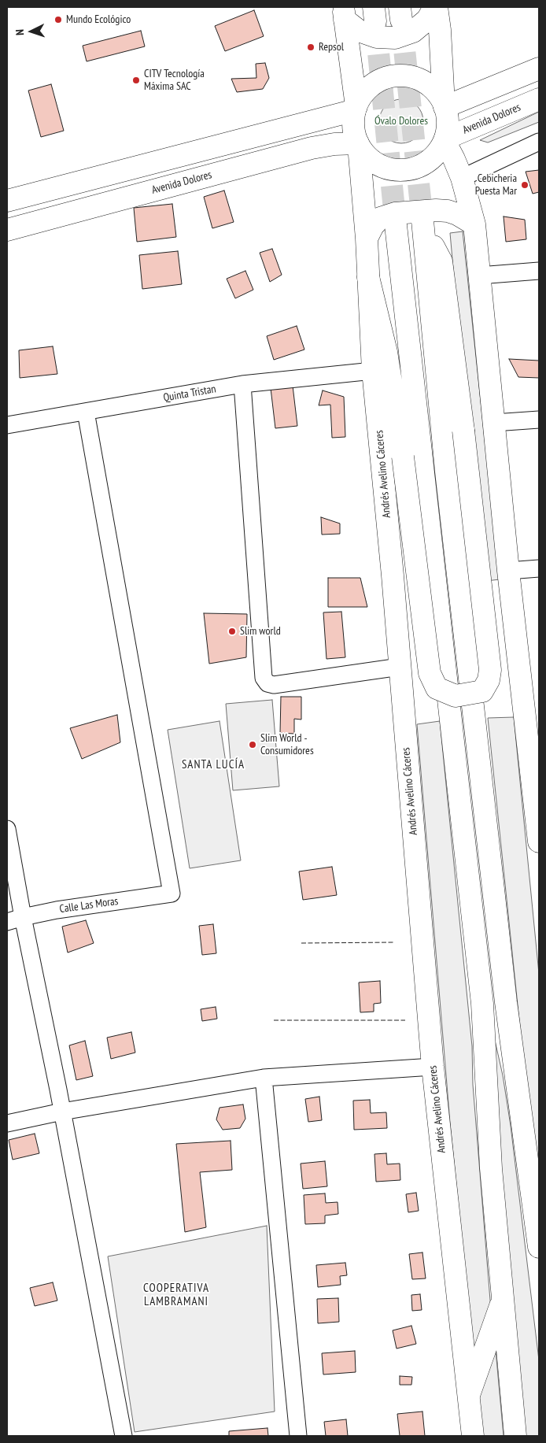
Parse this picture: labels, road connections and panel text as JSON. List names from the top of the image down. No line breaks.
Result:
{"streets":{"main road":["Avenida Dolores","Andrés Avelino Cáceres"],"street":["Quinta Tristan","Calle Las Moras"]},"crossings":[["Avenida Dolores","Andrés Avelino Cáceres"],["Quinta Tristan","Andrés Avelino Cáceres"],["Quinta Tristan","Calle Las Moras"]],"districts":["SANTA LUCÍA","COOPERATIVA LAMBRAMANI"],"parks":["Óvalo Dolores"],"places":["Mundo Ecológico","Repsol","CITV Tecnología Máxima SAC","Cebicheria Puesta Mar","Slim world","Slim World - Consumidores"],"north":"left"}
